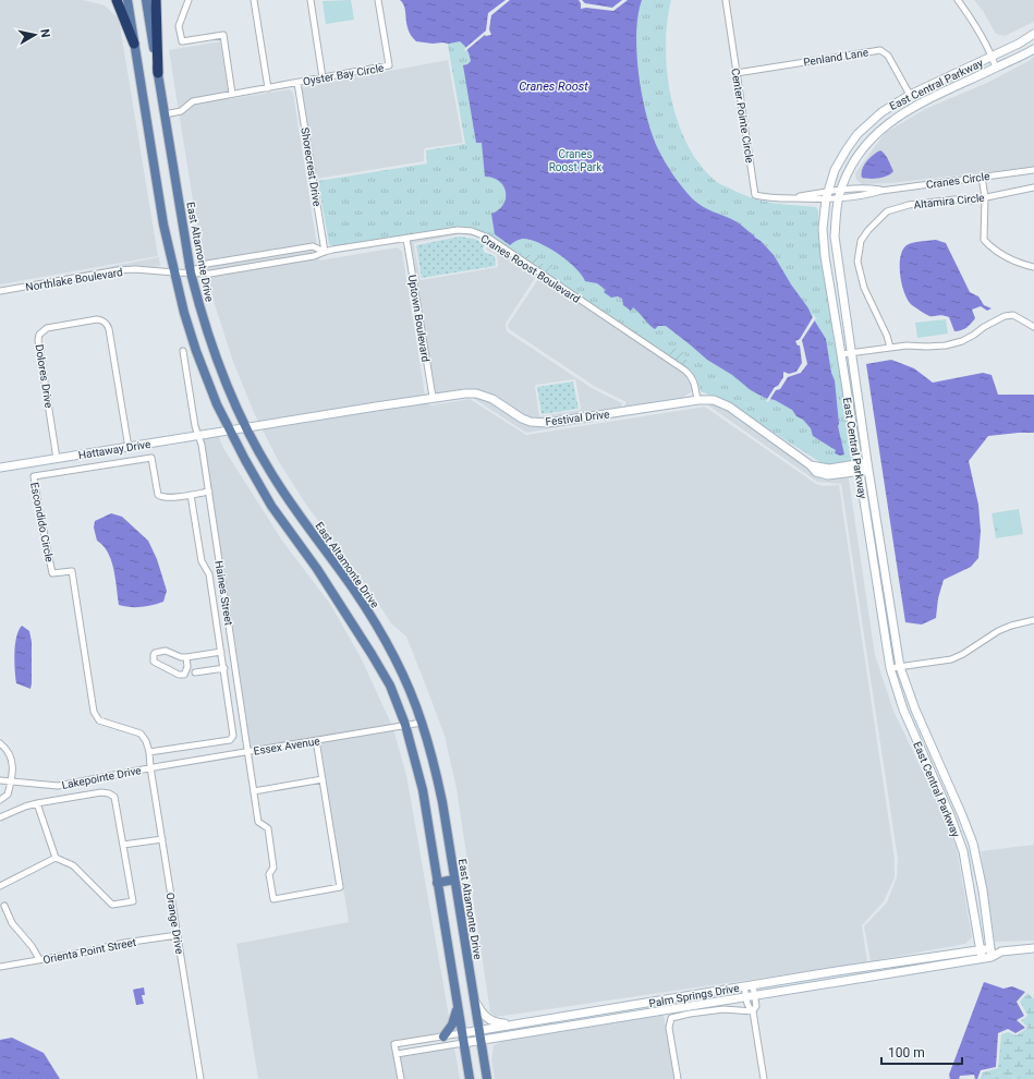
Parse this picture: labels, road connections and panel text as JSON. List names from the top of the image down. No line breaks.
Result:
{"streets":{"main road":["East Central Parkway","East Altamonte Drive","Festival Drive","Hattaway Drive","Palm Springs Drive"],"street":["Penland Lane","Oyster Bay Circle","Center Pointe Circle","Shorecrest Drive","Cranes Circle","Altamira Circle","Cranes Roost Boulevard","Northlake Boulevard","Uptown Boulevard","Dolores Drive","Escondido Circle","Haines Street","Essex Avenue","Lakepointe Drive","Orange Drive","Orienta Point Street"]},"crossings":[["Penland Lane","East Central Parkway"],["Penland Lane","Center Pointe Circle"],["Oyster Bay Circle","Shorecrest Drive"],["Oyster Bay Circle","East Altamonte Drive"],["East Central Parkway","Center Pointe Circle"],["East Central Parkway","Cranes Circle"],["East Central Parkway","Festival Drive"],["East Central Parkway","Palm Springs Drive"],["Center Pointe Circle","Cranes Circle"],["Shorecrest Drive","Cranes Roost Boulevard"],["East Altamonte Drive","Cranes Roost Boulevard"],["East Altamonte Drive","Festival Drive"],["East Altamonte Drive","Essex Avenue"],["East Altamonte Drive","Palm Springs Drive"],["Cranes Roost Boulevard","Northlake Boulevard"],["Cranes Roost Boulevard","Uptown Boulevard"],["Cranes Roost Boulevard","Festival Drive"],["Uptown Boulevard","Festival Drive"],["Dolores Drive","Hattaway Drive"],["Festival Drive","Hattaway Drive"],["Hattaway Drive","Haines Street"],["Escondido Circle","Haines Street"],["Escondido Circle","Essex Avenue"],["Escondido Circle","Lakepointe Drive"],["Escondido Circle","Orange Drive"],["Haines Street","Essex Avenue"],["Essex Avenue","Lakepointe Drive"],["Essex Avenue","Orange Drive"],["Lakepointe Drive","Orange Drive"],["Orange Drive","Orienta Point Street"]],"water":["Cranes Roost"],"parks":["Cranes Roost Park"],"scale_bar":"100 m","north":"right"}
